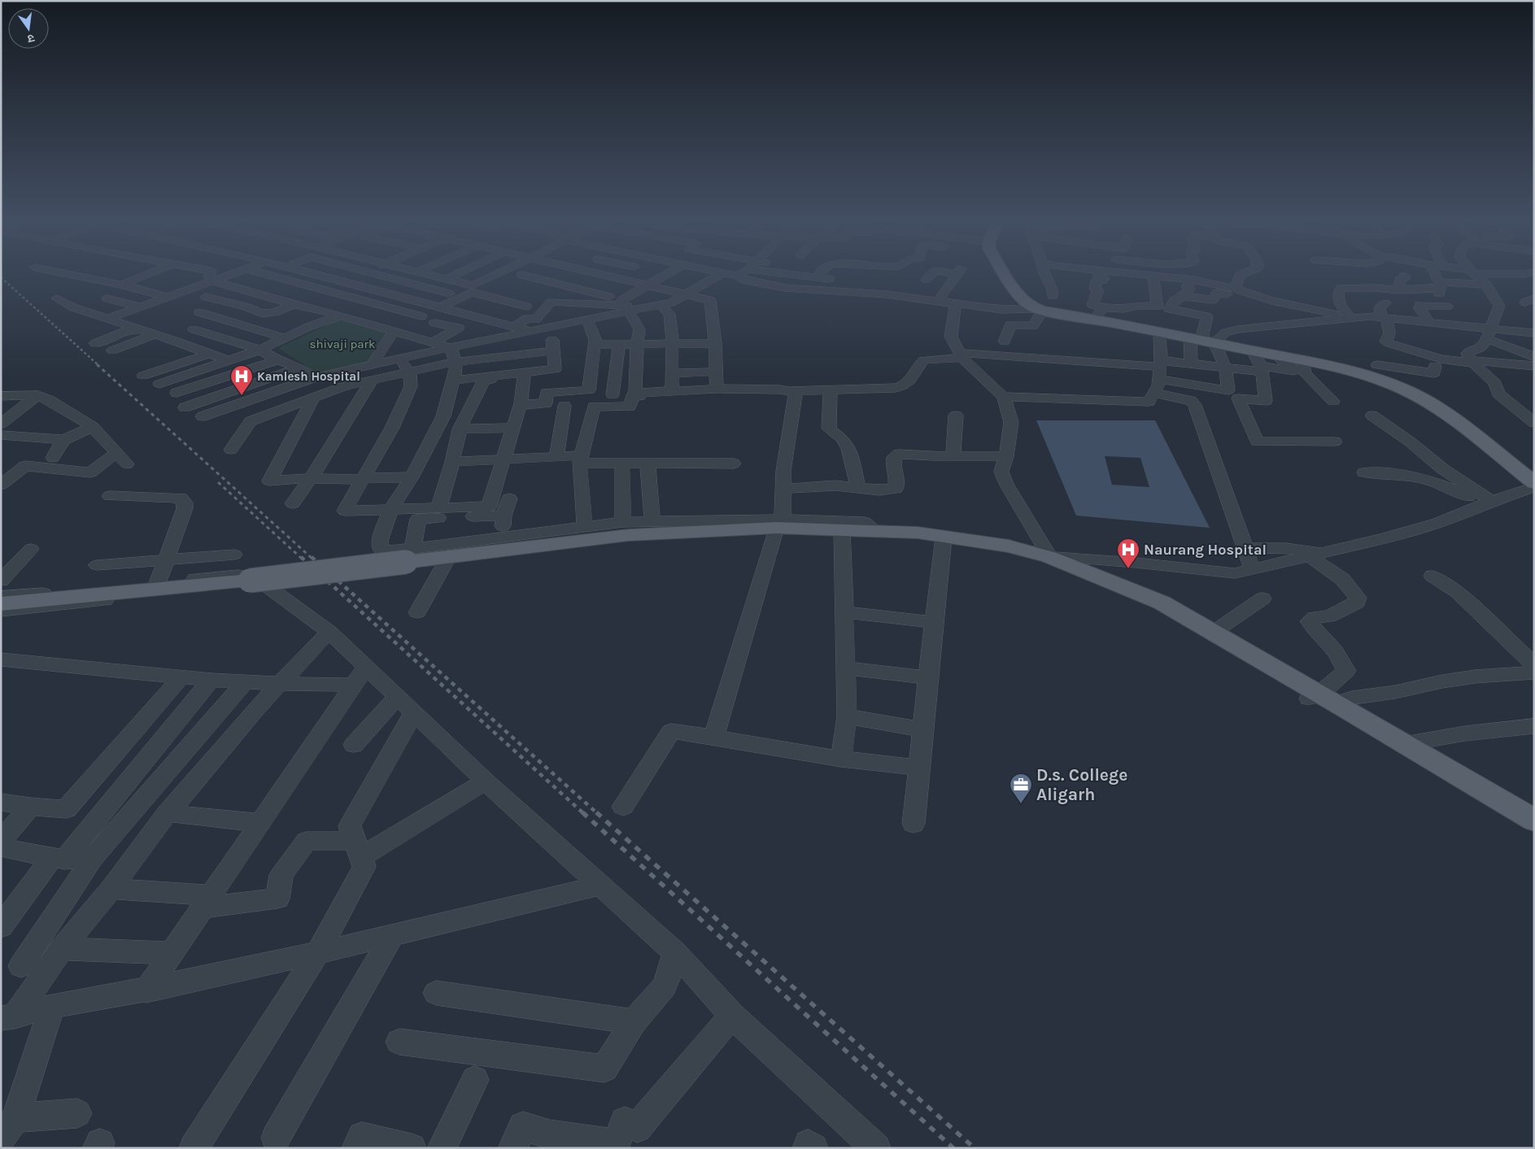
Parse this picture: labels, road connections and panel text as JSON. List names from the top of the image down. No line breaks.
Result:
{"parks":["shivaji park"],"places":{"hospital":["Kamlesh Hospital","Naurang Hospital"],"office":["D.s. College Aligarh"]},"north":"bottom"}
